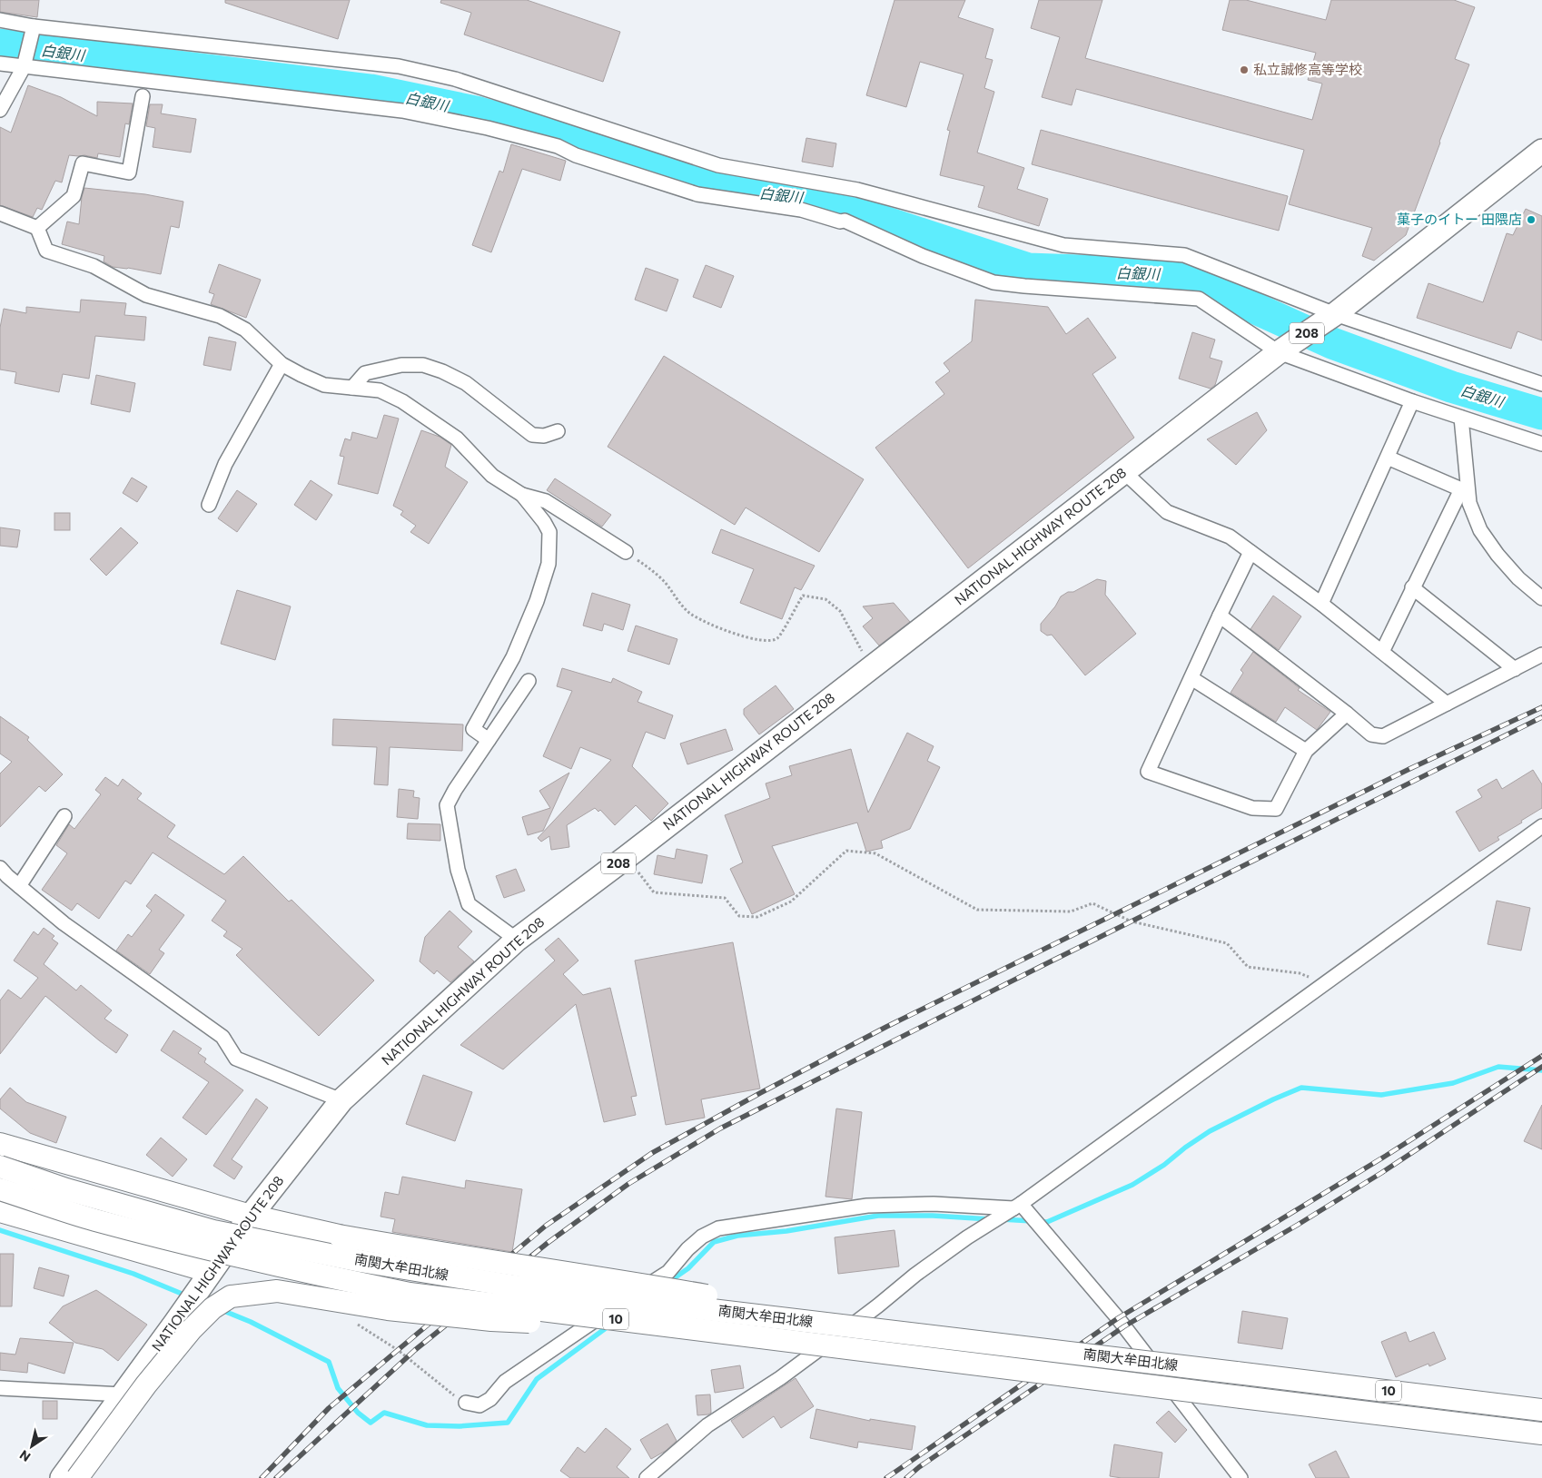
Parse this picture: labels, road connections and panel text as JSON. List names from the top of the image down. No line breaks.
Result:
{"streets":{"highway":["208","NATIONAL HIGHWAY ROUTE 208"],"main road":["南関大牟田北線","10"]},"water":["白銀川"],"places":["私立誠修高等学校","菓子のイトー 田隈店"],"north":"bottom left"}
